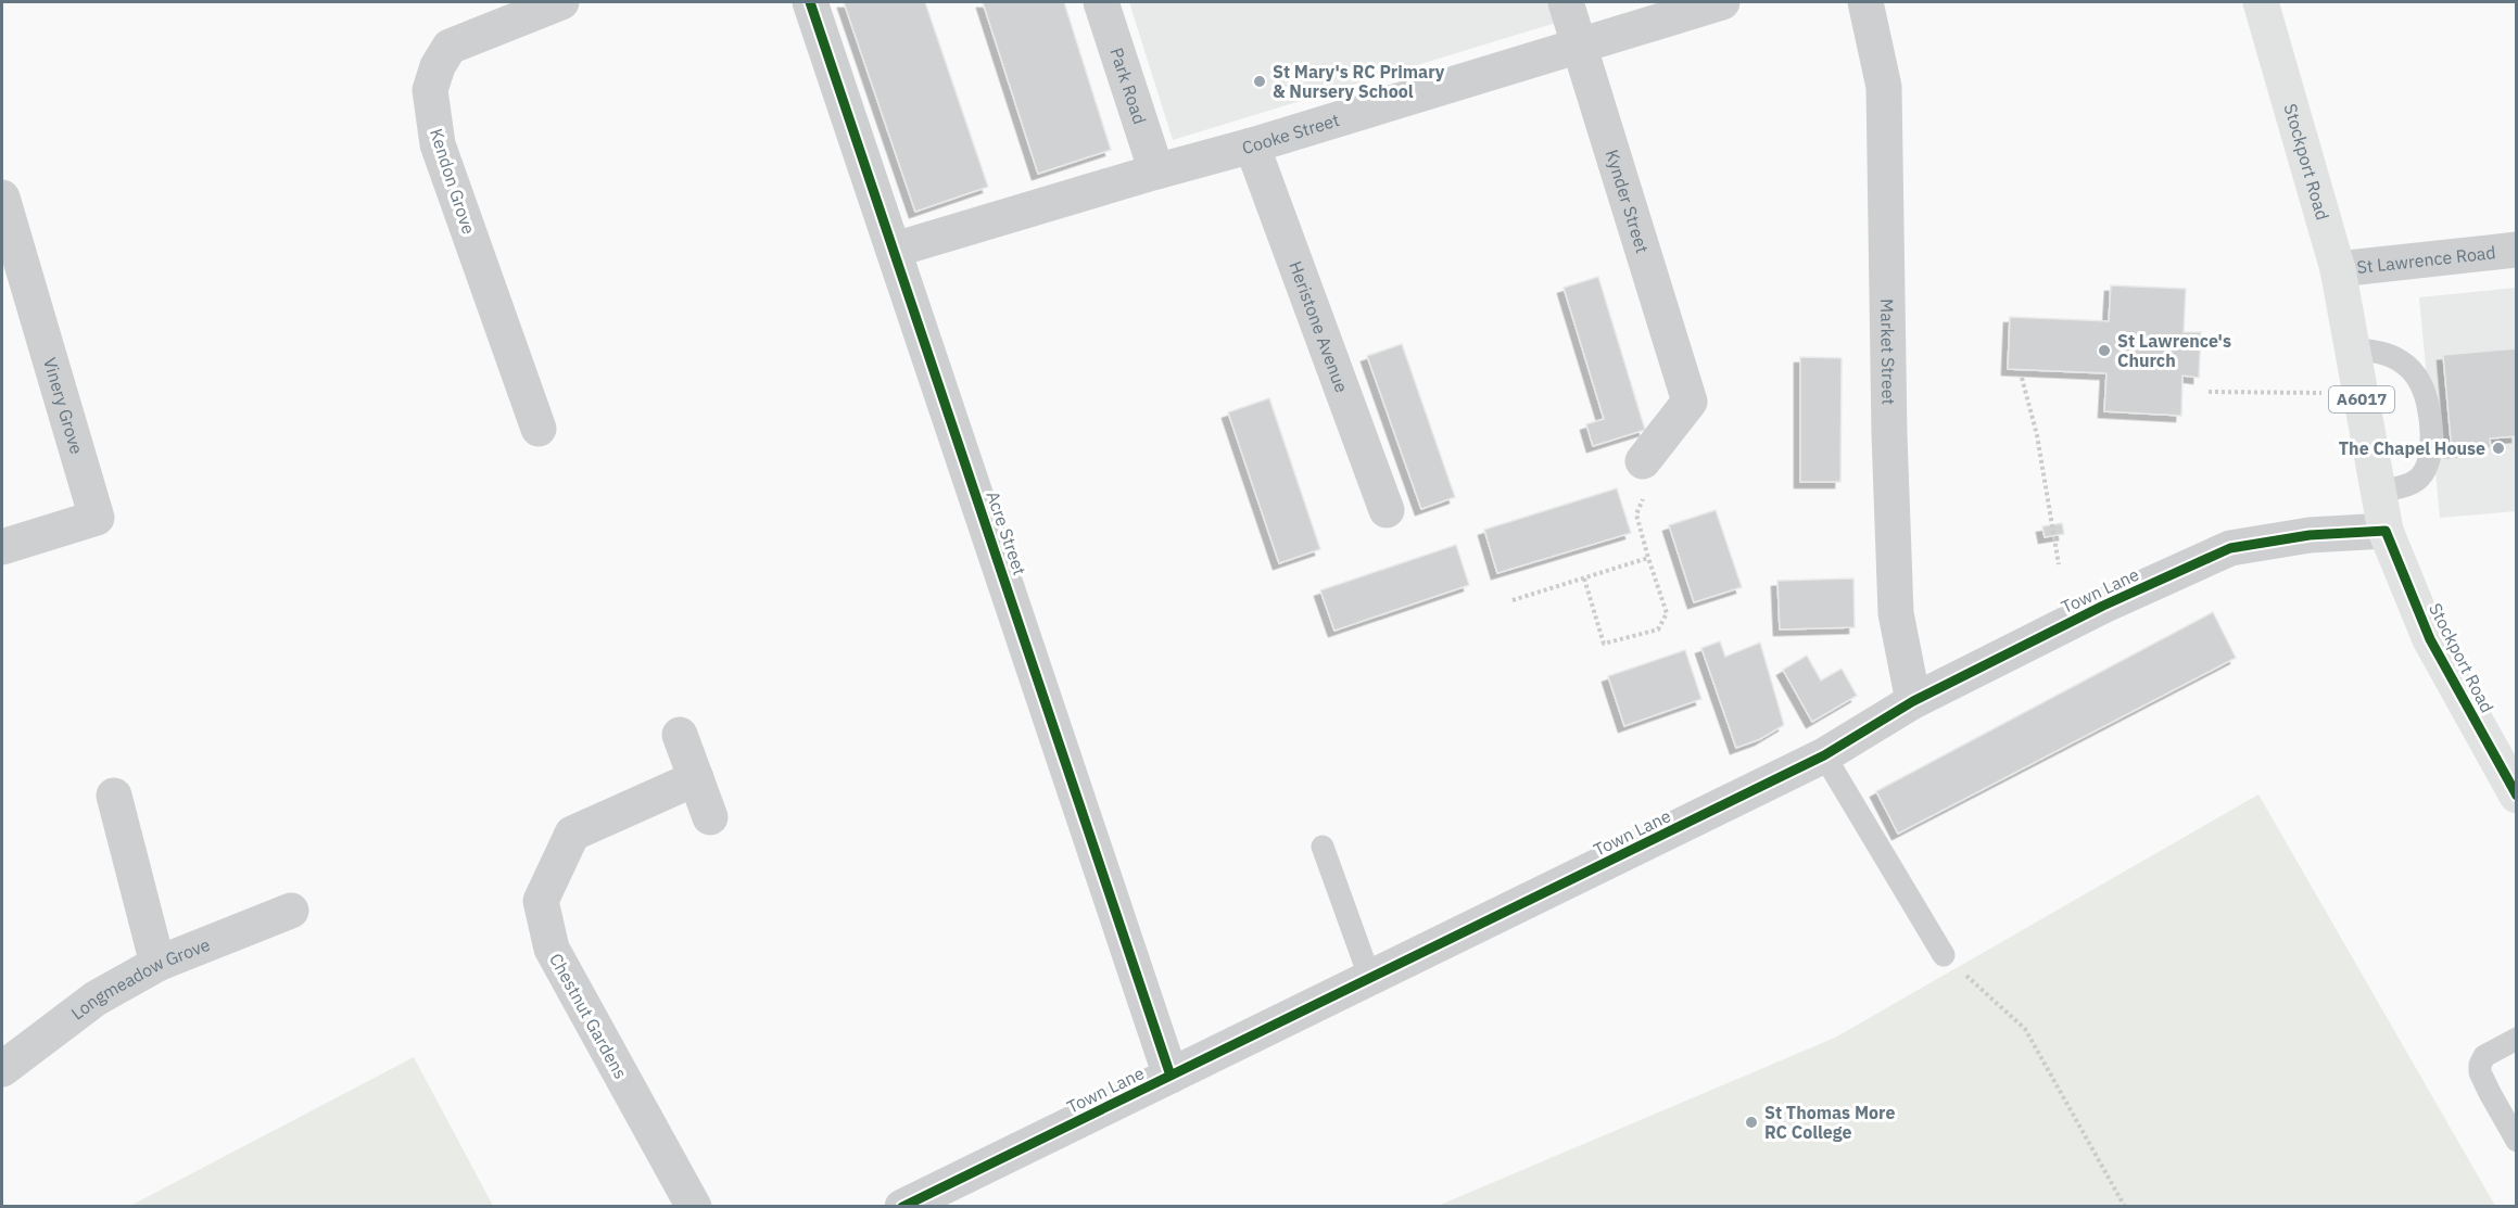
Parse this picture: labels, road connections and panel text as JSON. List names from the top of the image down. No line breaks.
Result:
{"streets":{"highway":["Stockport Road","A6017"],"street":["Park Road","Cooke Street","Kendon Grove","Kynder Street","St Lawrence Road","Heristone Avenue","Market Street","Vinery Grove","Acre Street","Town Lane","Longmeadow Grove","Chestnut Gardens"]},"crossings":[["Park Road","Cooke Street"],["Cooke Street","Kynder Street"],["Cooke Street","Heristone Avenue"],["Cooke Street","Acre Street"],["Stockport Road","St Lawrence Road"],["Stockport Road","Town Lane"],["Market Street","Town Lane"],["Acre Street","Town Lane"]],"places":["St Mary's RC Primary & Nursery School","St Lawrence's Church","The Chapel House","St Thomas More RC College"]}
